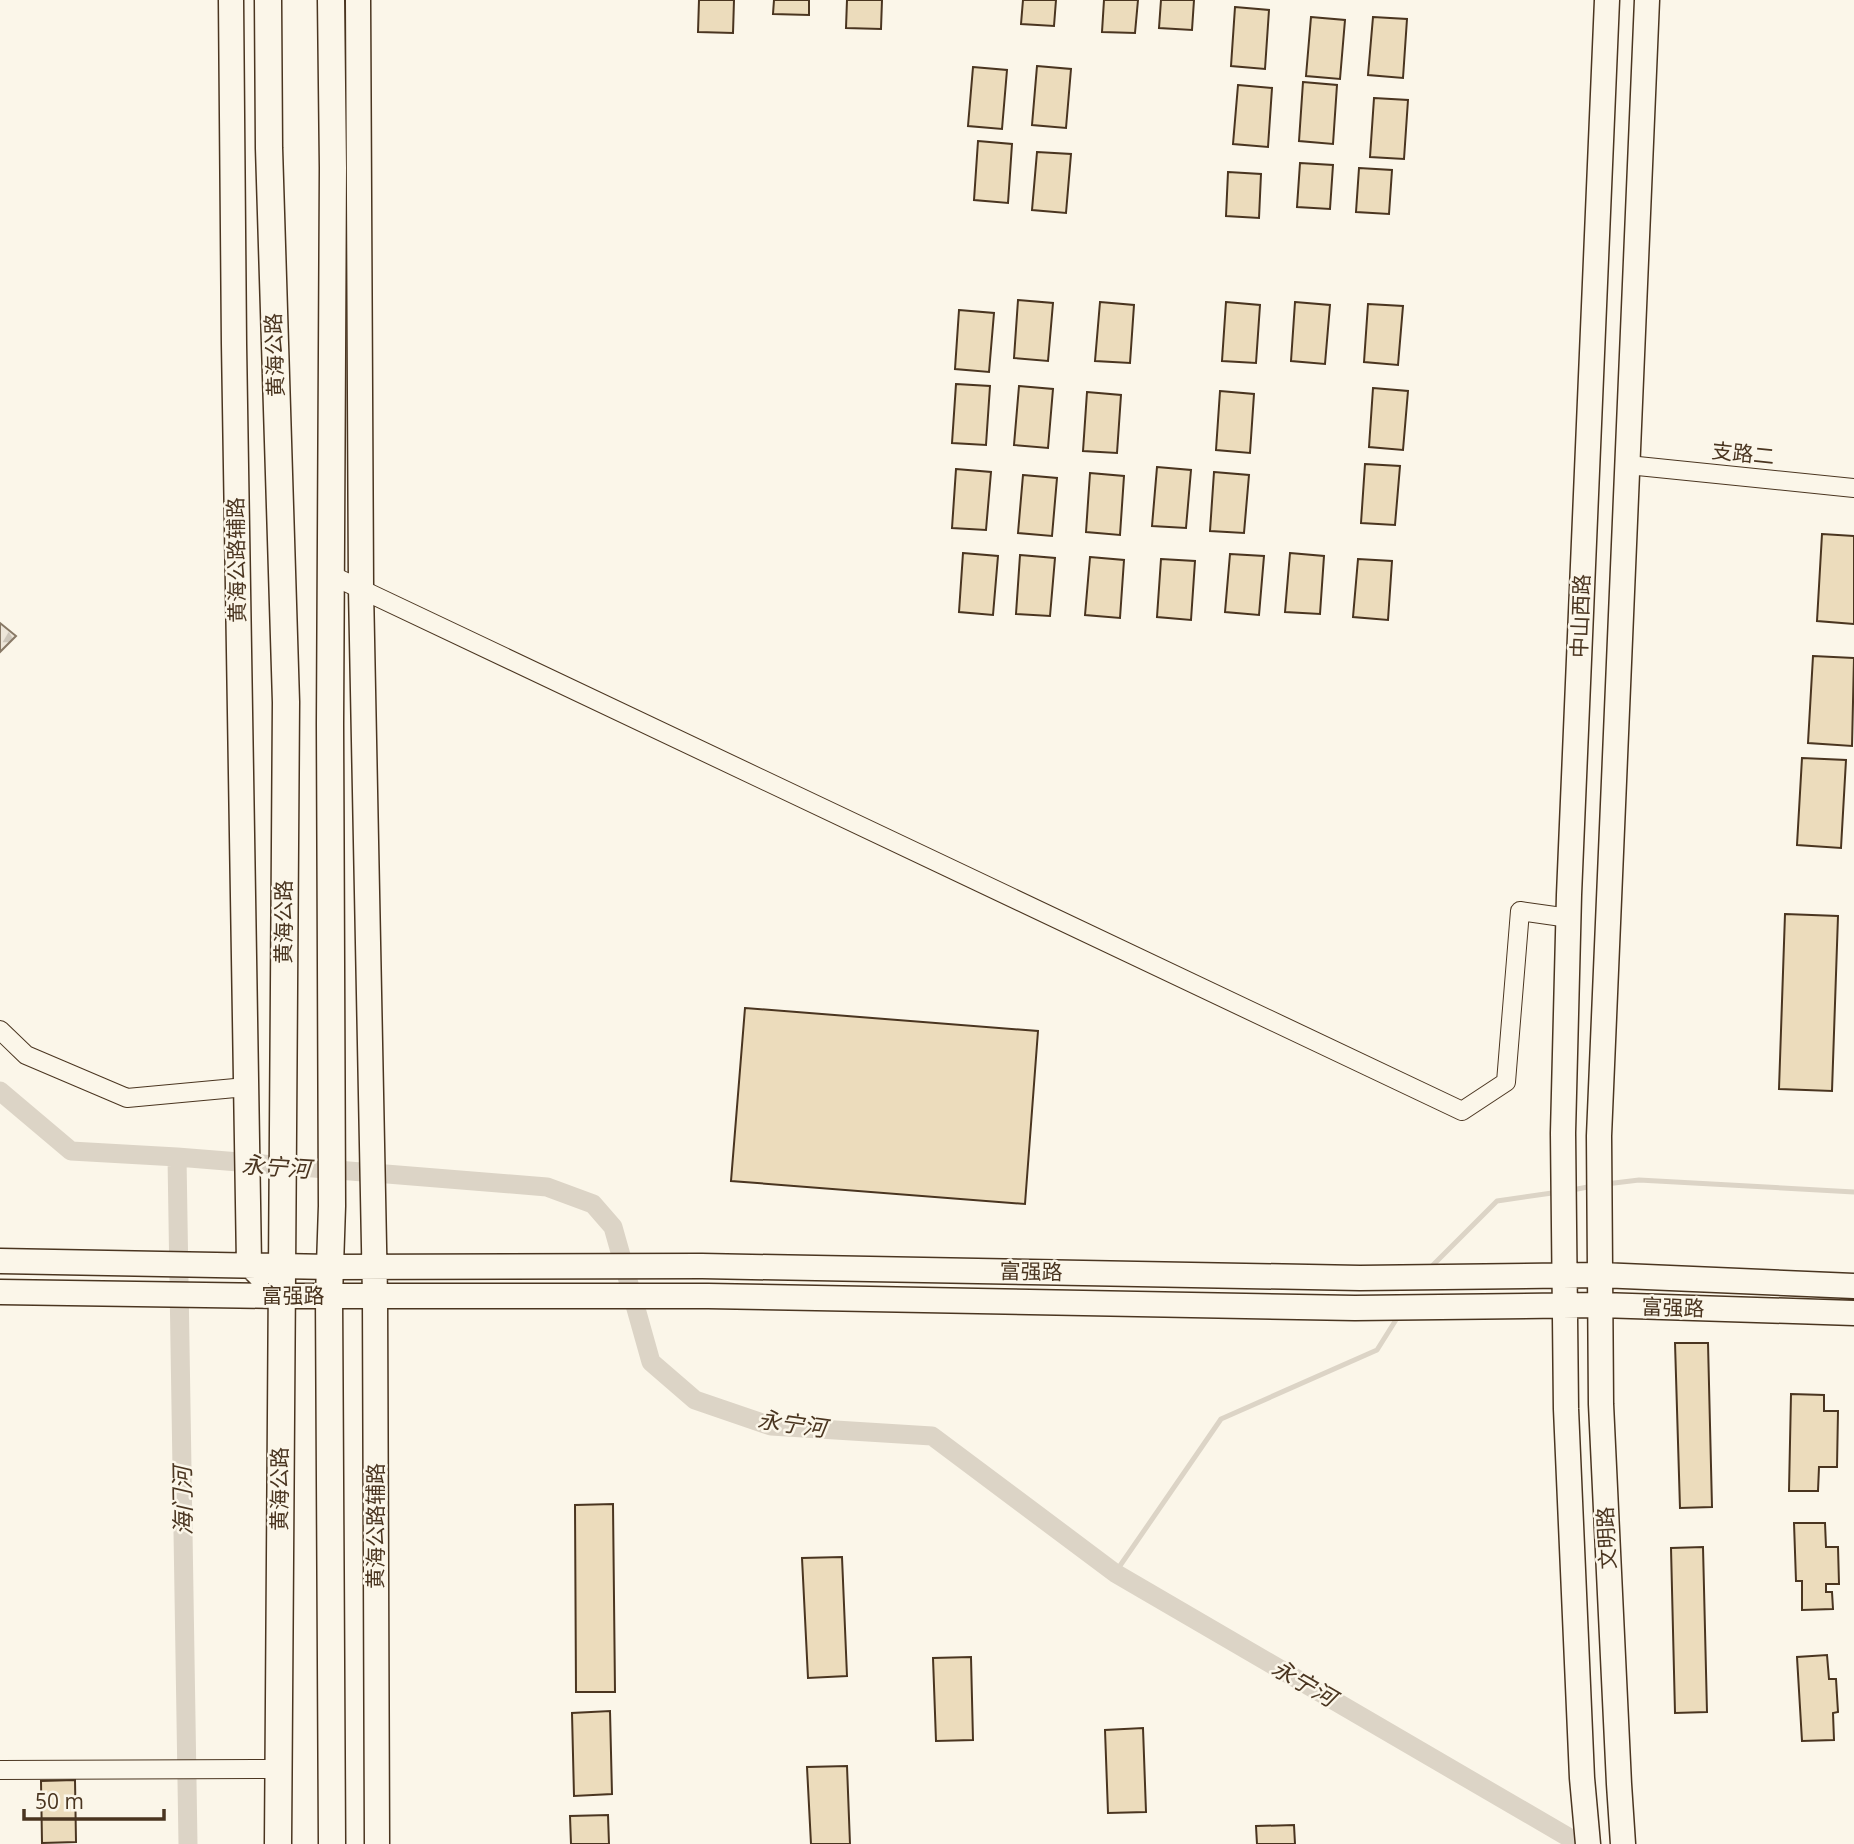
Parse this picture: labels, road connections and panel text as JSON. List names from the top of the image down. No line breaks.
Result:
{"streets":{"main road":["黄海公路","黄海公路辅路","中山西路","富强路","文明路"],"street":["支路二"]},"crossings":[["黄海公路","富强路"],["支路二","中山西路"],["黄海公路辅路","富强路"],["中山西路","文明路"],["富强路","文明路"]],"water":["永宁河","海门河"],"scale_bar":"50 m"}
